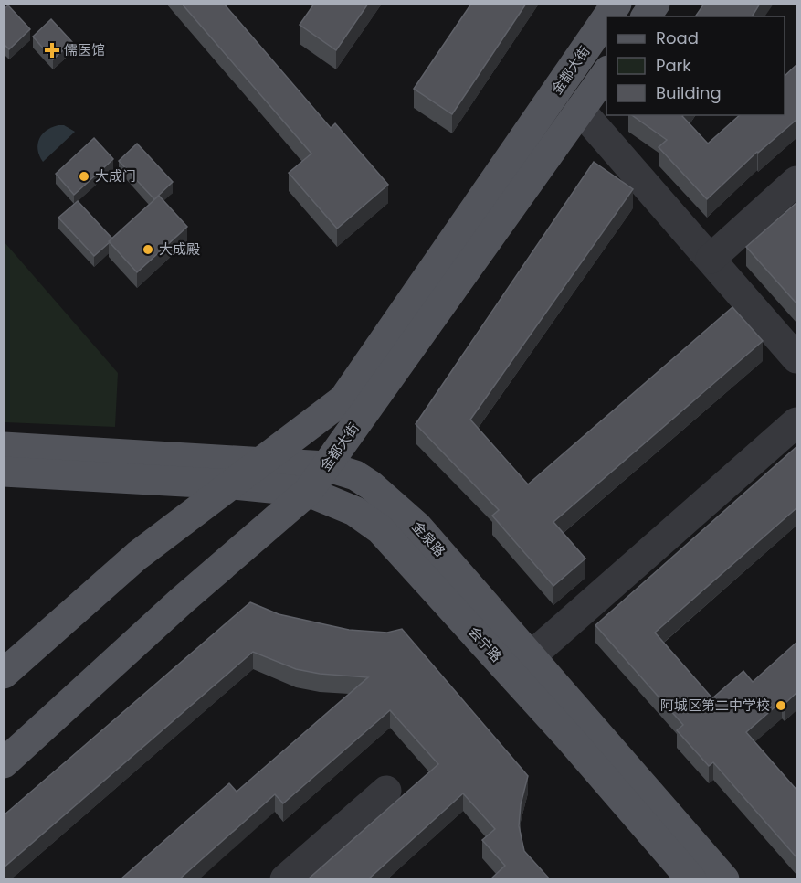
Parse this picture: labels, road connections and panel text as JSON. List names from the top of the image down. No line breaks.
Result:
{"streets":{"main road":["金都大街","金泉路","会宁路"]},"crossings":[["金都大街","金泉路"],["金都大街","会宁路"]],"places":{"health":["儒医馆"],"other":["大成门","大成殿","阿城区第二中学校"]},"legend":["Road","Park","Building"]}
